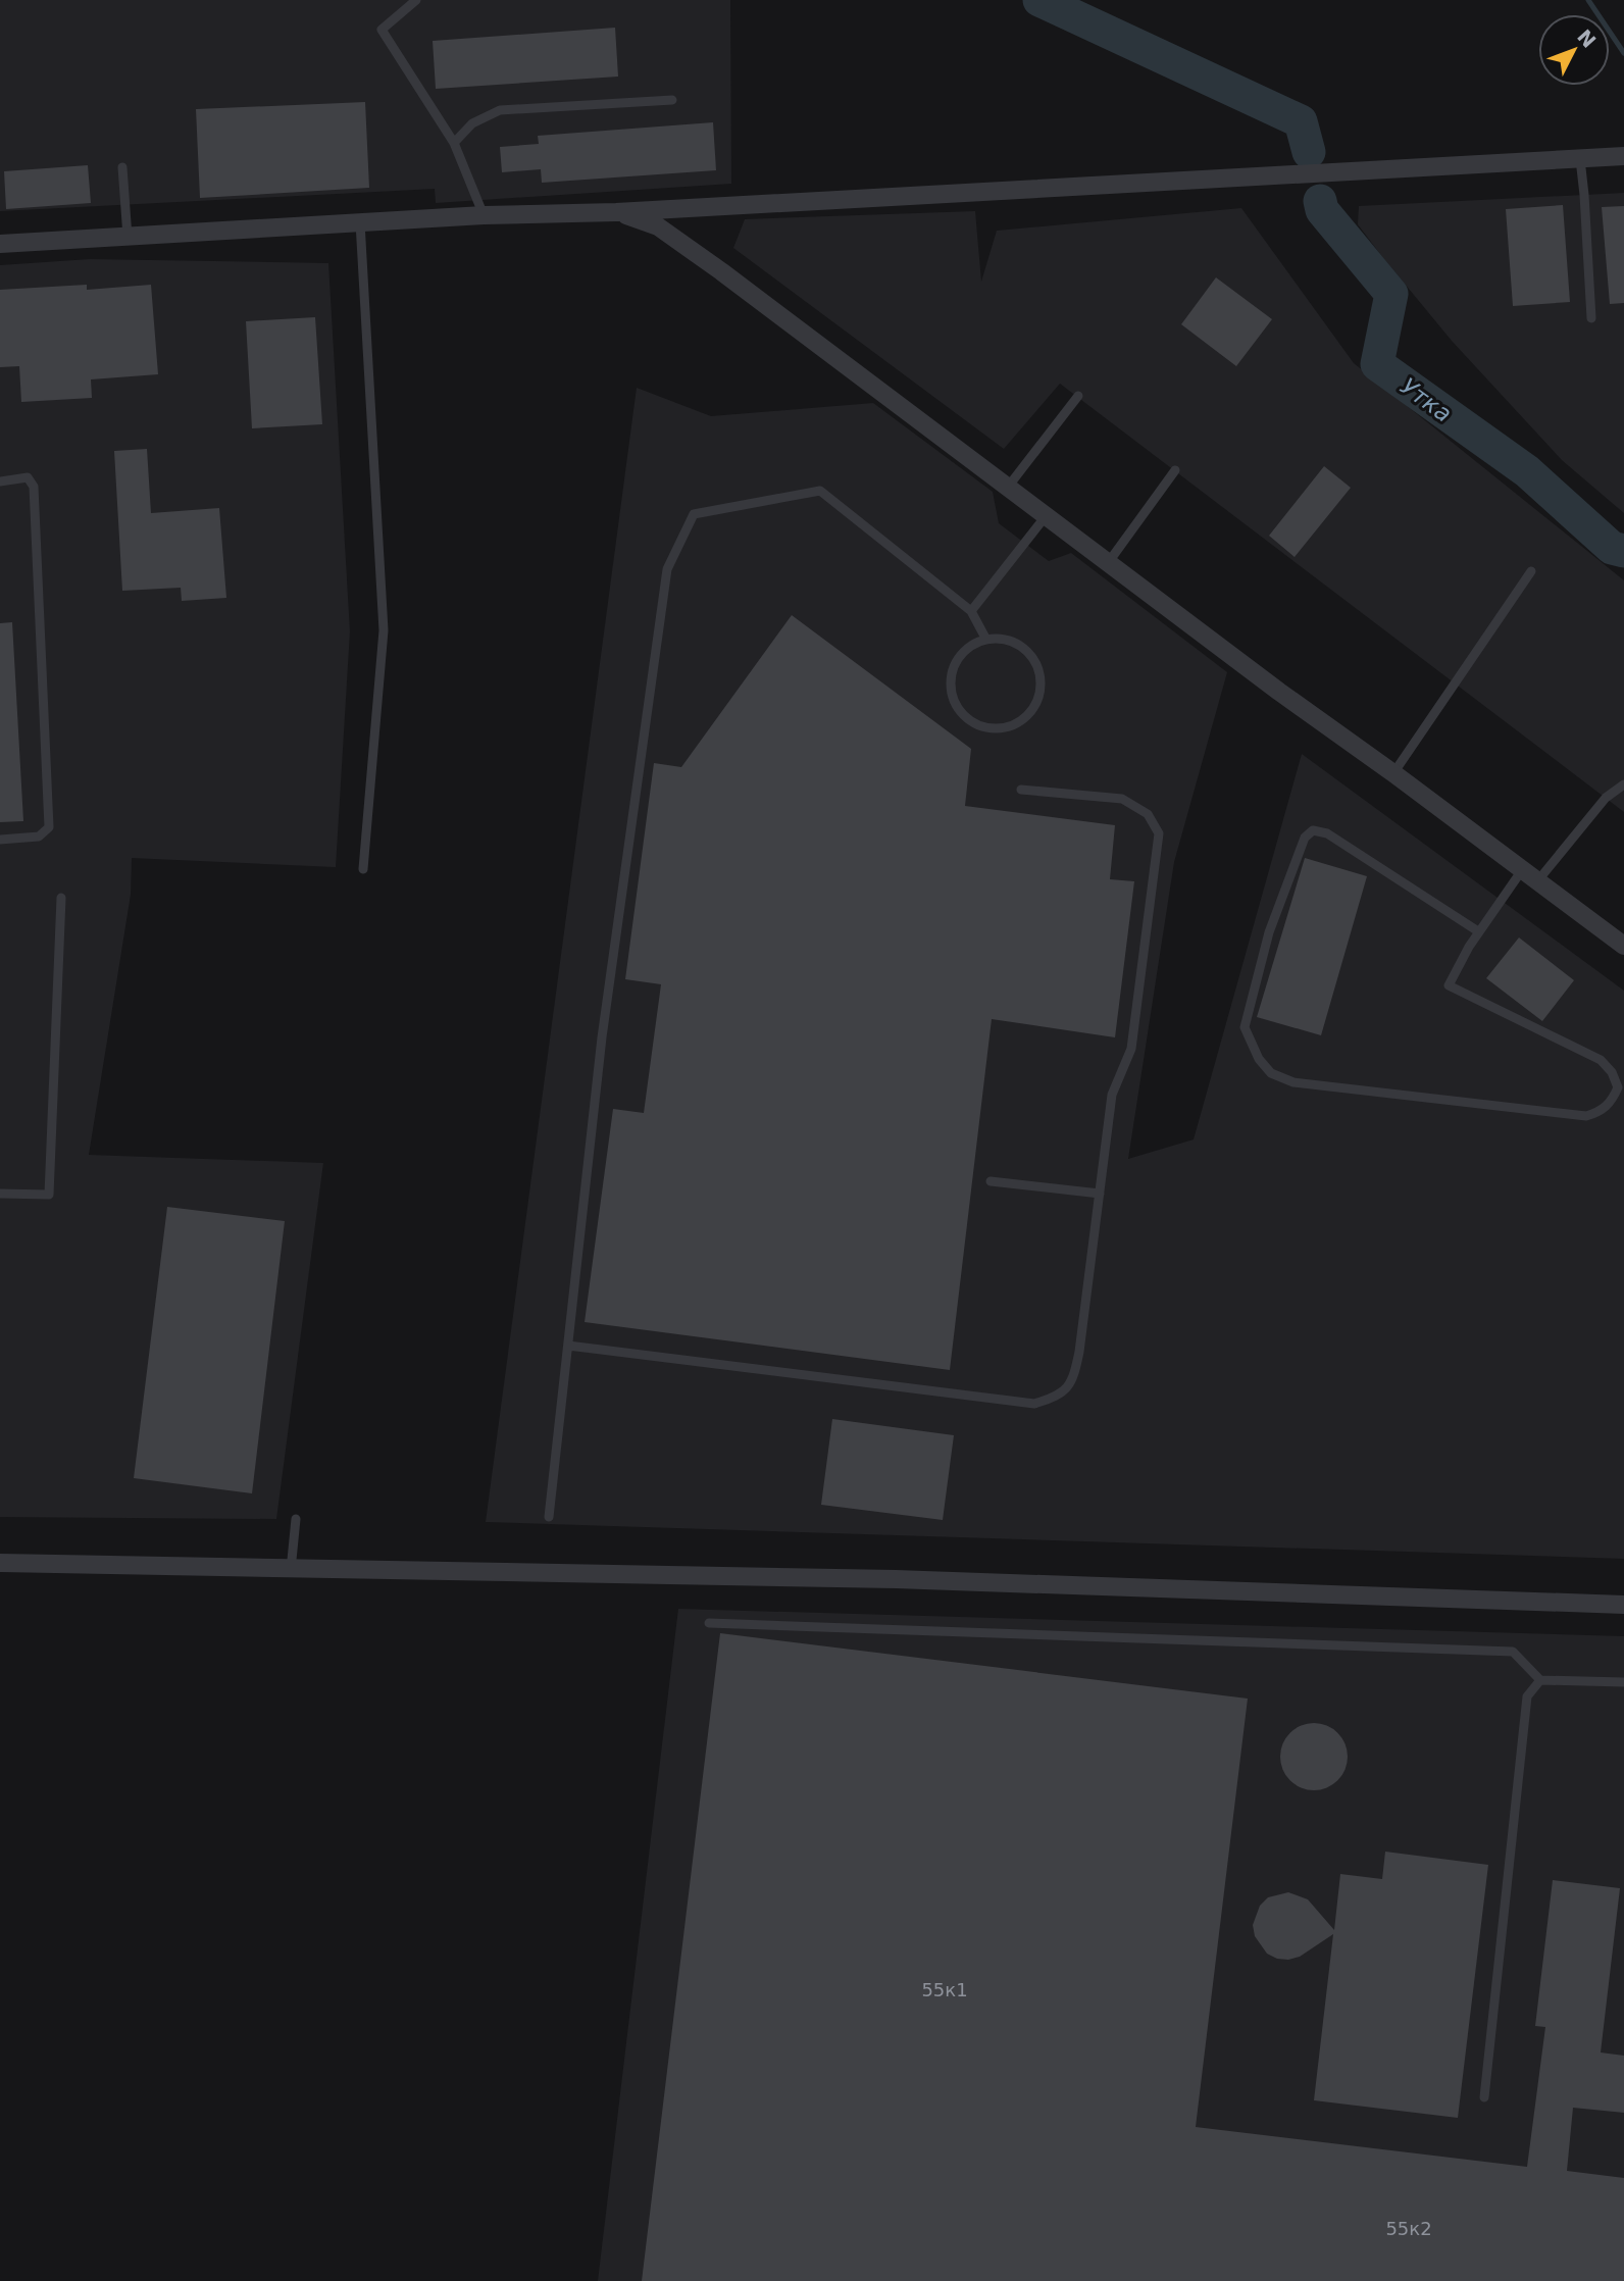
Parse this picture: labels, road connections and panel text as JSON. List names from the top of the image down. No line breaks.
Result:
{"water":["Утка"],"house_numbers":["55к1","55к2"],"north":"top right"}
